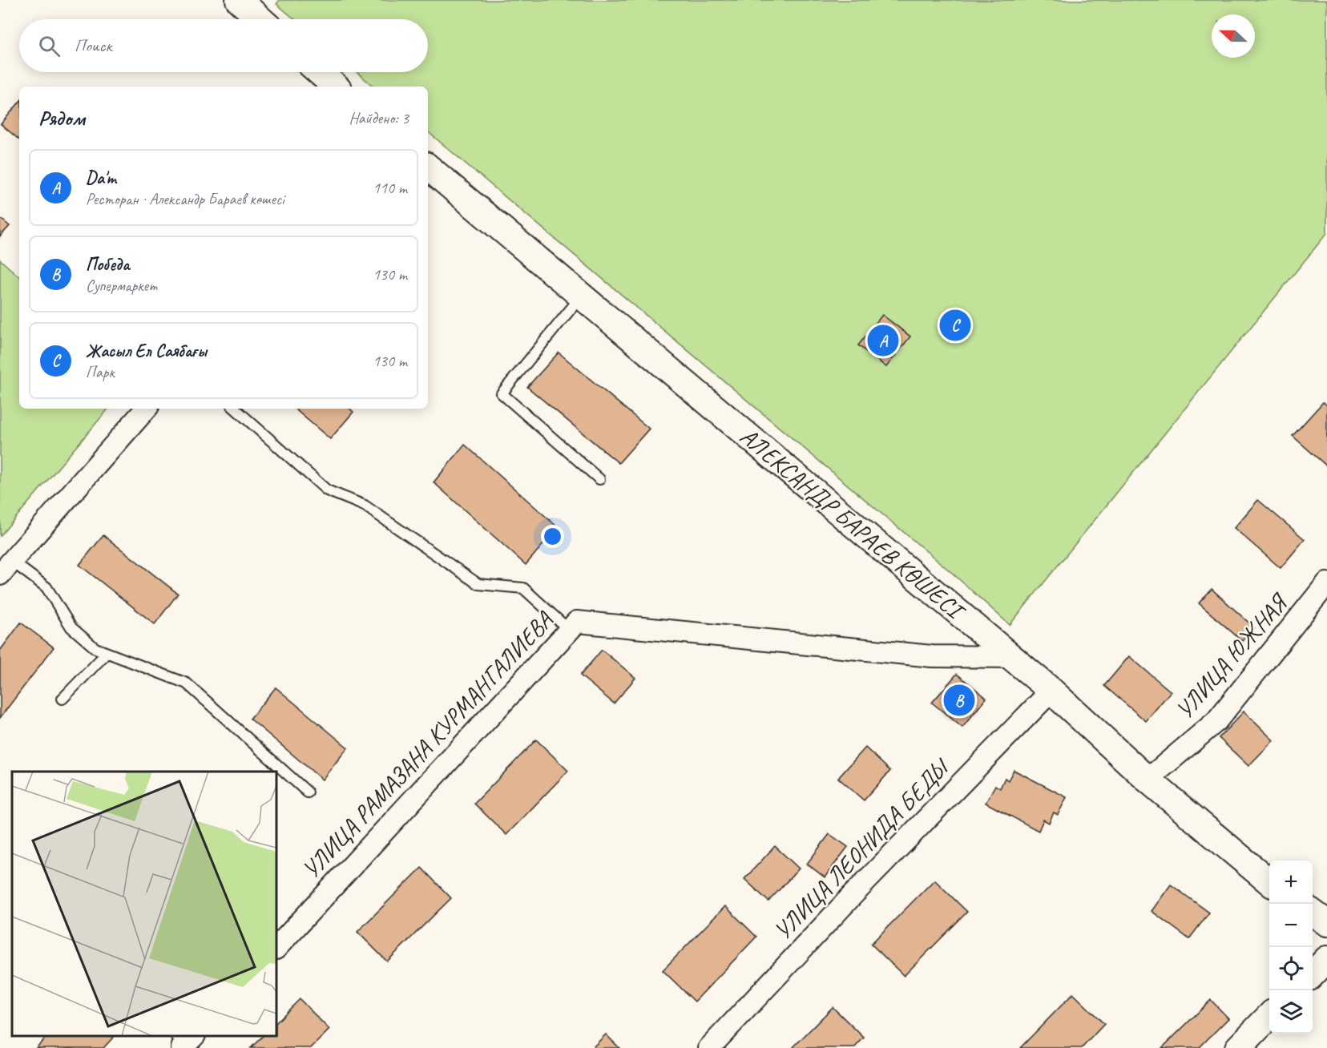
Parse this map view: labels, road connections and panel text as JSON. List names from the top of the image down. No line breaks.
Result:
{"streets":{"street":["АЛЕКСАНДР БАРАЕВ КӨШЕСІ","УЛИЦА ЮЖНАЯ","УЛИЦА РАМАЗАНА КУРМАНГАЛИЕВА","УЛИЦА ЛЕОНИДА БЕДЫ"]},"crossings":[["АЛЕКСАНДР БАРАЕВ КӨШЕСІ","УЛИЦА ЮЖНАЯ"],["АЛЕКСАНДР БАРАЕВ КӨШЕСІ","УЛИЦА РАМАЗАНА КУРМАНГАЛИЕВА"],["АЛЕКСАНДР БАРАЕВ КӨШЕСІ","УЛИЦА ЛЕОНИДА БЕДЫ"]],"north":"left","page":{"search":"Поиск","heading":["Рядом","Найдено: 3"],"list":[{"mark":"A","name":"Da'm","note":"Ресторан · Александр Бараев көшесі","value":"110 m"},{"mark":"B","name":"Победа","note":"Супермаркет","value":"130 m"},{"mark":"C","name":"Жасыл Ел Саябағы","note":"Парк","value":"130 m"}],"pins":["C","A","B"],"map_buttons":["+","−"]}}
